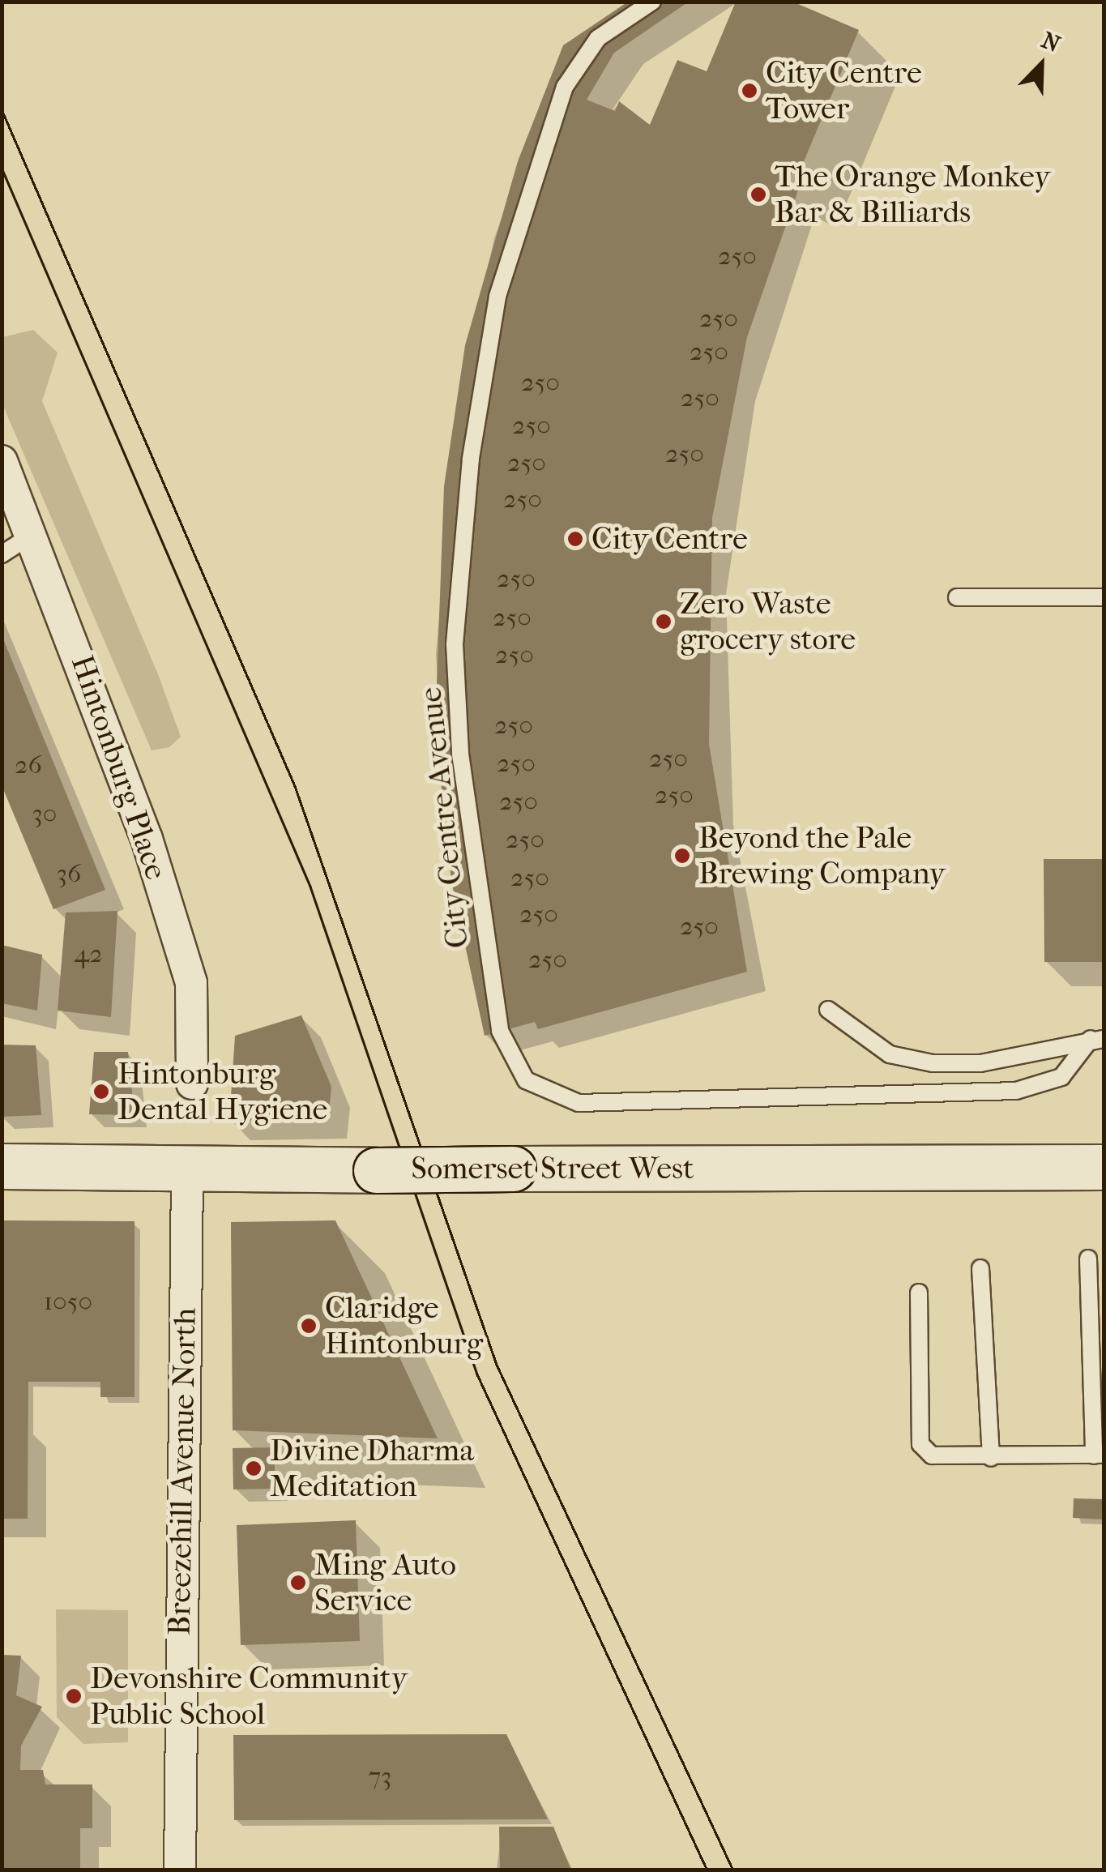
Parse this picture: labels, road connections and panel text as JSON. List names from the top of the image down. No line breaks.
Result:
{"streets":{"main road":["Somerset Street West"],"street":["Hintonburg Place","Breezehill Avenue North"],"lane":["City Centre Avenue"]},"crossings":[["Somerset Street West","Breezehill Avenue North"]],"places":["City Centre Tower","The Orange Monkey Bar & Billiards","City Centre","Zero Waste grocery store","Beyond the Pale Brewing Company","Hintonburg Dental Hygiene","Claridge Hintonburg","Divine Dharma Meditation","Ming Auto Service","Devonshire Community Public School"],"house_numbers":["250","250","250","250","250","250","250","250","250","250","250","250","250","250","250","26","250","250","30","250","36","250","250","250","42","250","1050","73"],"north":"top right"}
